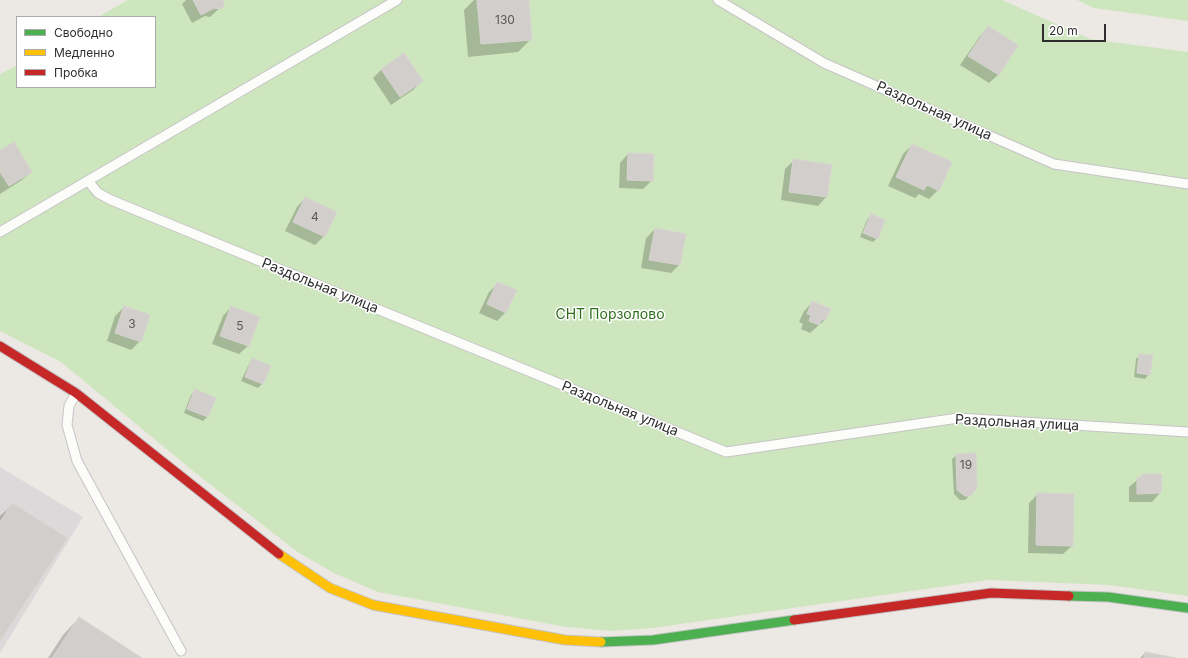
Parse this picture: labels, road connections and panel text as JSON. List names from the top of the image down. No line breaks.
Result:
{"streets":{"lane":["Раздольная улица"]},"parks":["СНТ Порзолово"],"house_numbers":["130","4","3","5","19"],"legend":["Свободно","Медленно","Пробка"],"scale_bar":"20 m"}
